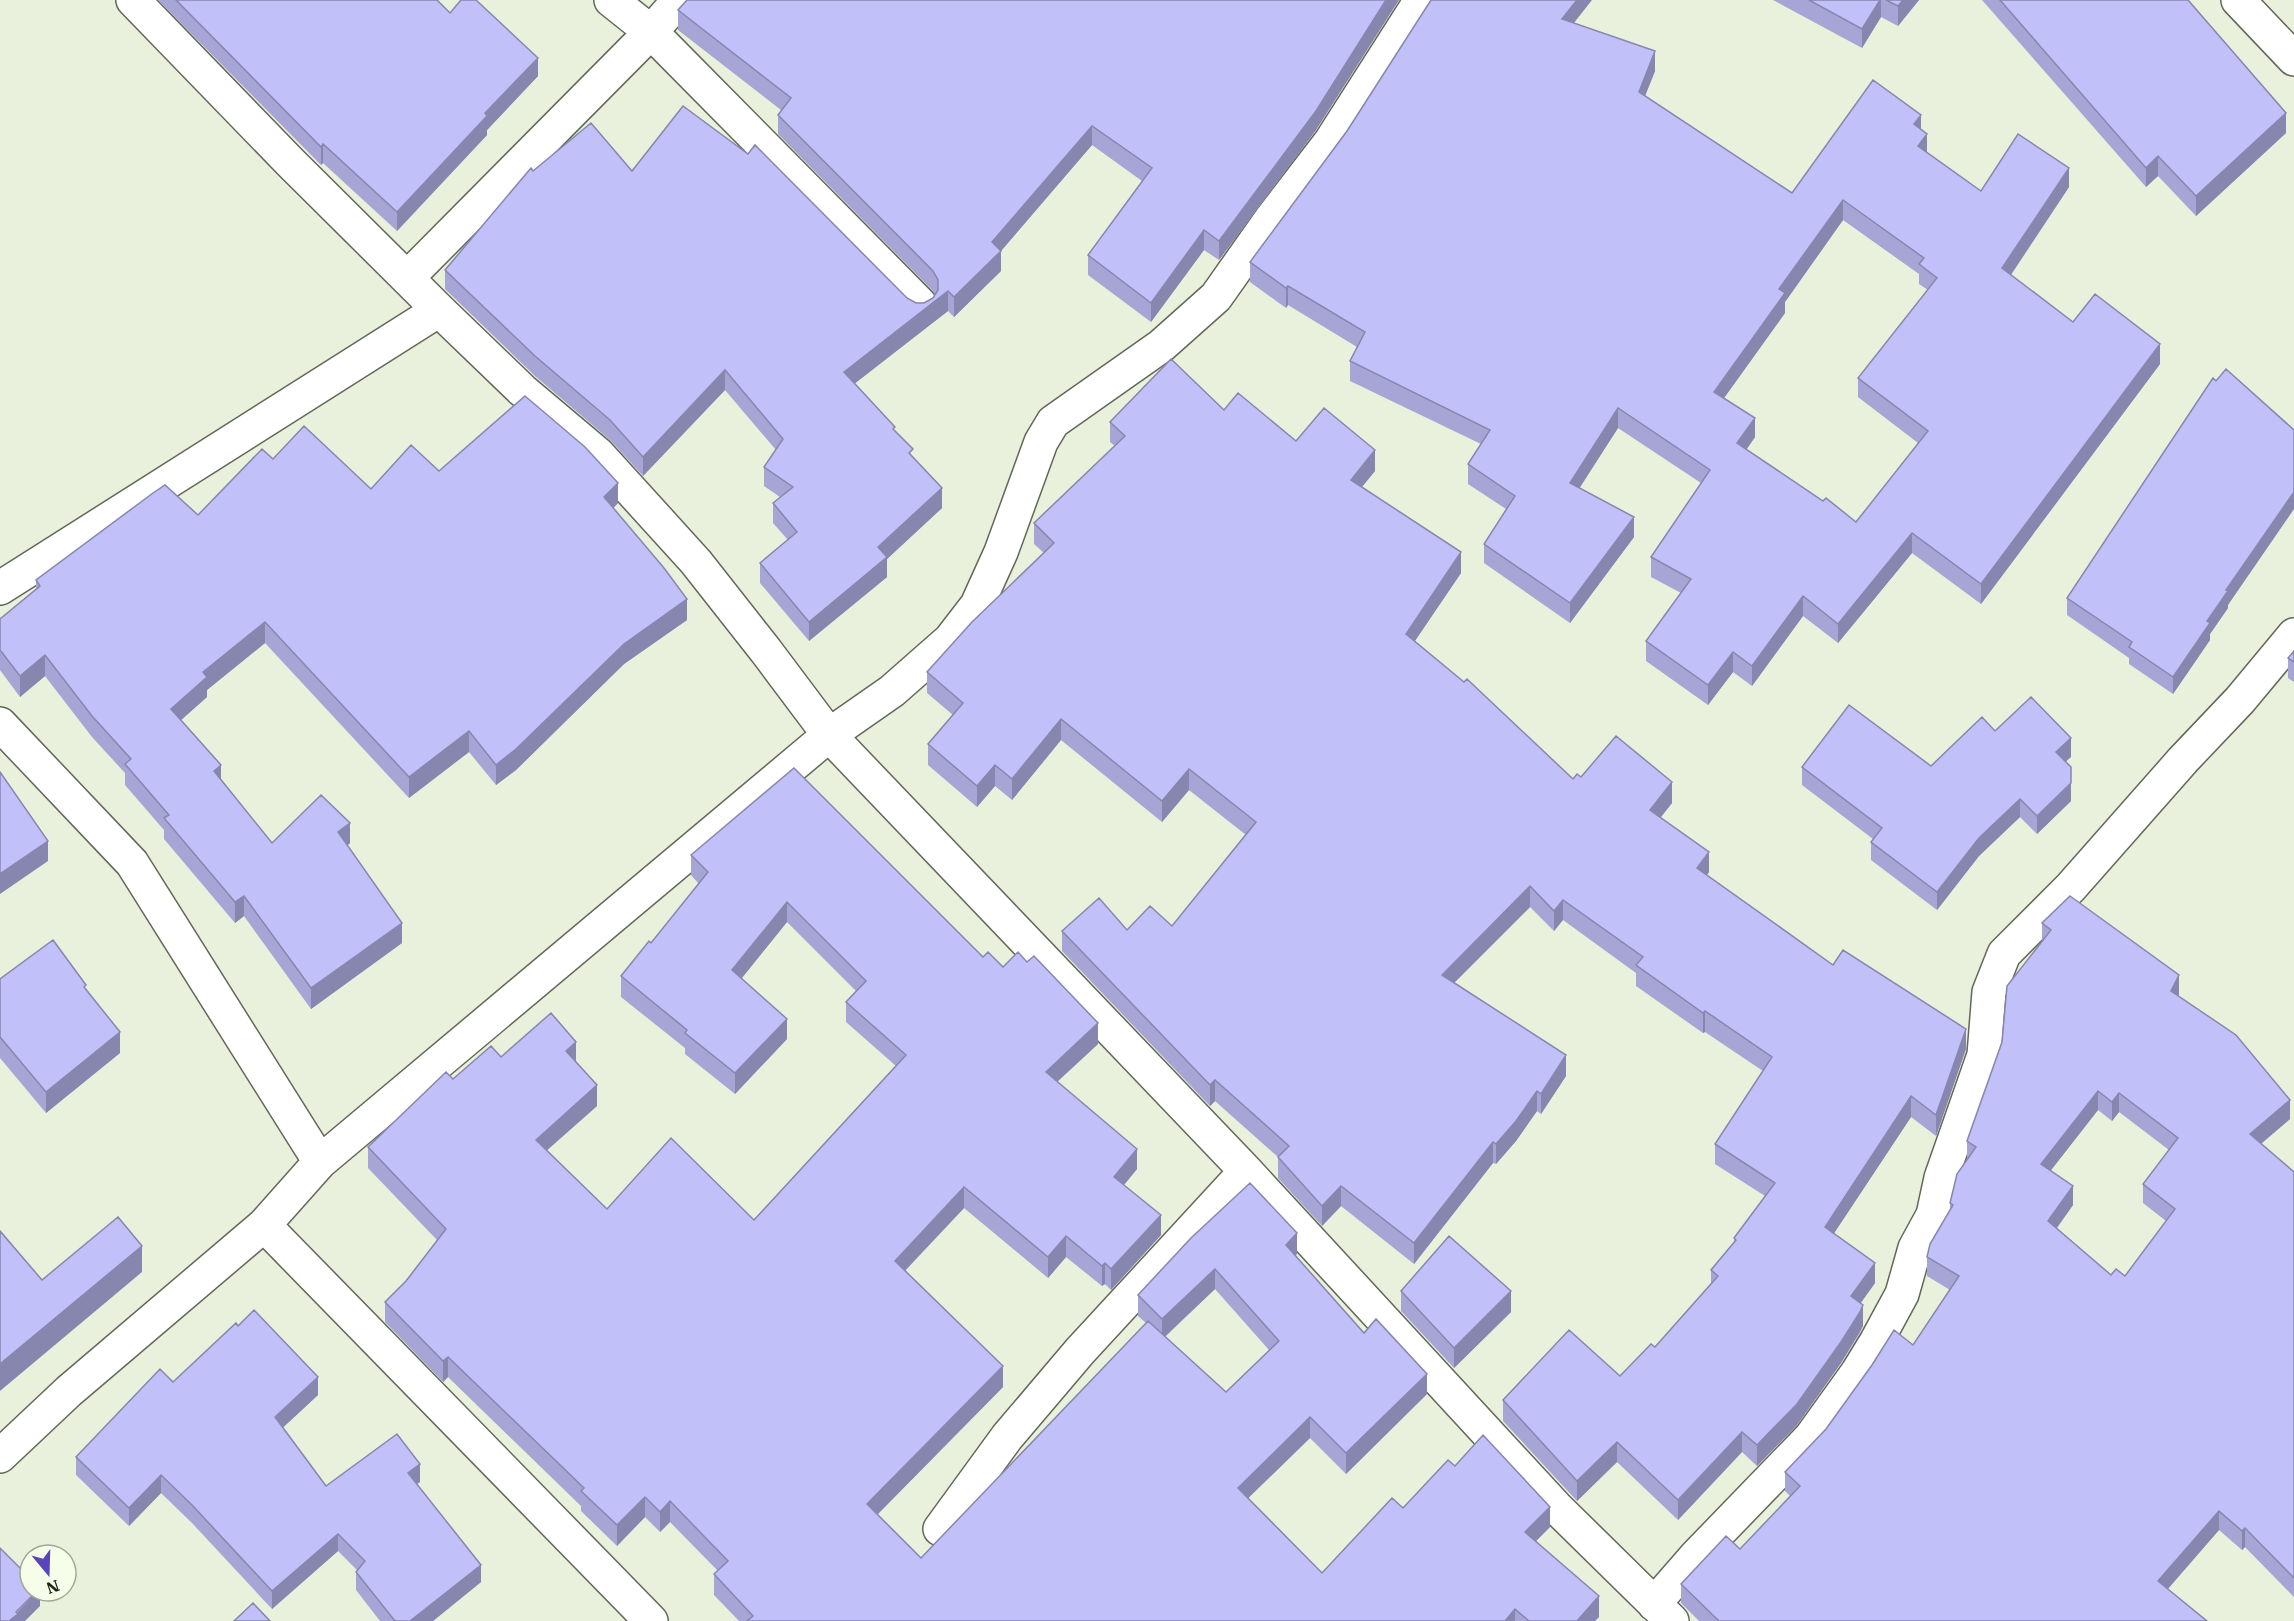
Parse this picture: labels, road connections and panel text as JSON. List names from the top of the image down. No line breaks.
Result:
{"north":"bottom"}
